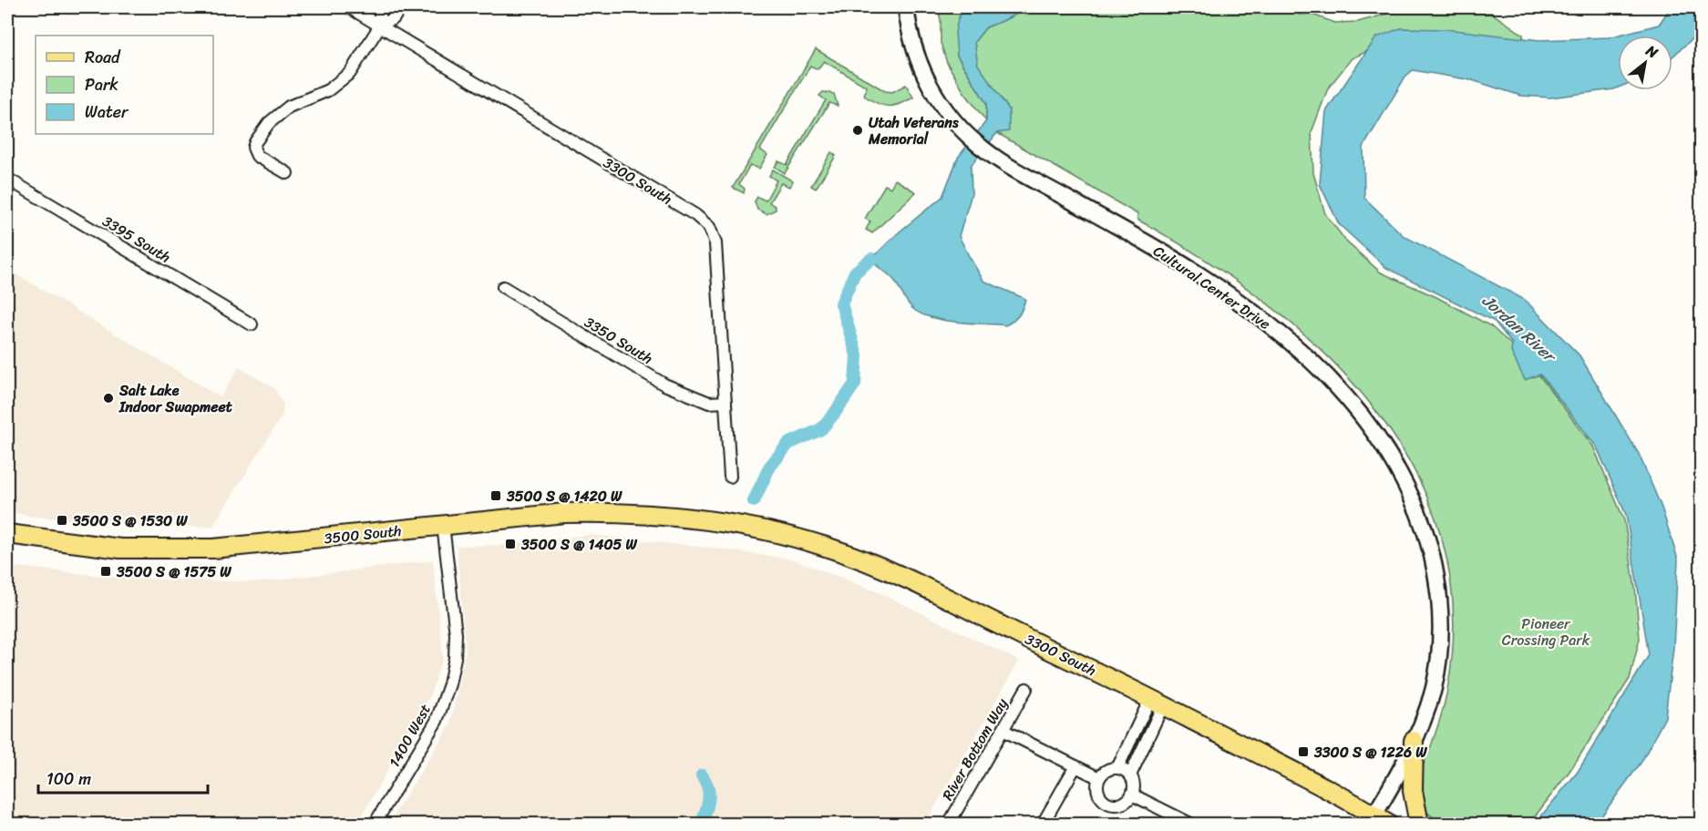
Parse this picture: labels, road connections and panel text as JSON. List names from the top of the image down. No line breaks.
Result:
{"streets":{"main road":["3300 South","3500 South"],"street":["3395 South","Cultural Center Drive","3350 South","1400 West","River Bottom Way"]},"crossings":[["3300 South","Cultural Center Drive"],["3300 South","3350 South"],["3300 South","3500 South"],["3500 South","1400 West"]],"water":["Jordan River"],"parks":["Pioneer Crossing Park"],"places":{"other":["Utah Veterans Memorial","Salt Lake Indoor Swapmeet"],"transit":["3500 S @ 1420 W","3500 S @ 1530 W","3500 S @ 1405 W","3500 S @ 1575 W","3300 S @ 1226 W"]},"legend":["Road","Park","Water"],"scale_bar":"100 m","north":"top right"}
